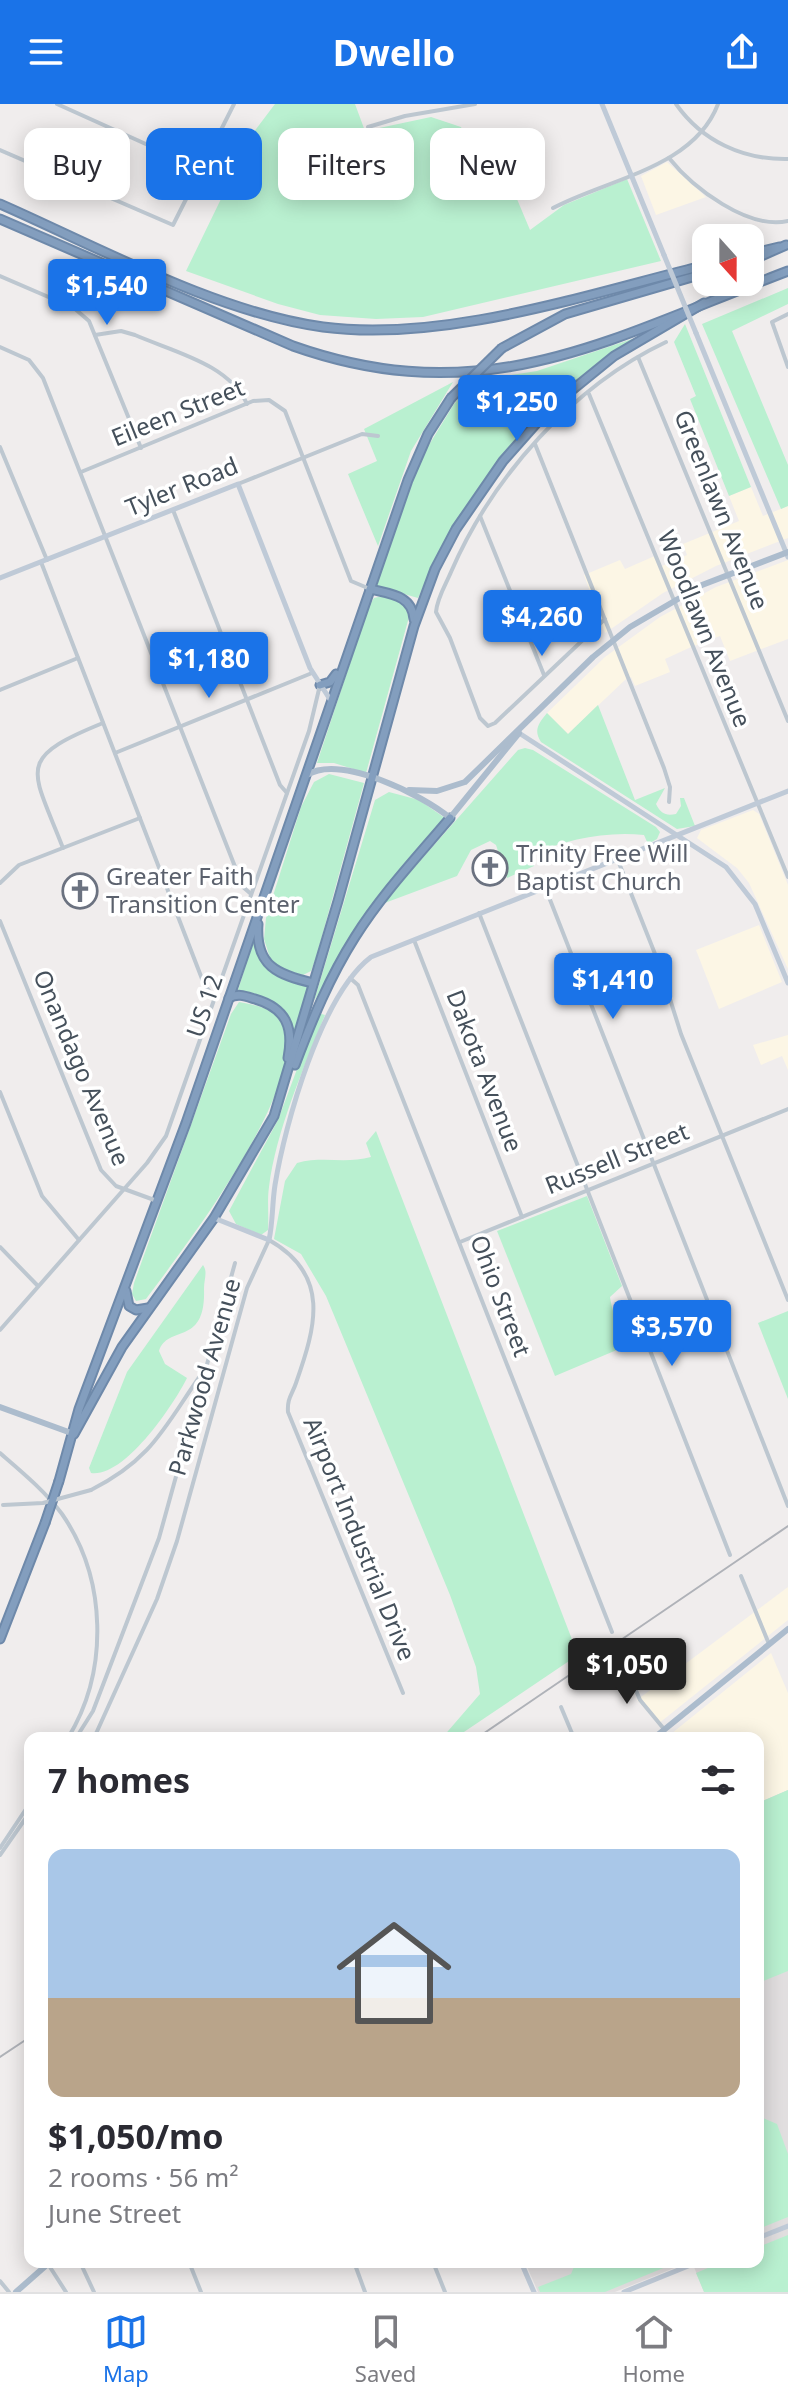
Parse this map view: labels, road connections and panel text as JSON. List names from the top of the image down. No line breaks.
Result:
{"streets":{"highway":["US 12"],"street":["Eileen Street","Tyler Road","Greenlawn Avenue","Woodlawn Avenue","Onandago Avenue","Dakota Avenue","Russell Street","Ohio Street","Parkwood Avenue","Airport Industrial Drive"]},"crossings":[["Eileen Street","Tyler Road"],["Eileen Street","US 12"],["Woodlawn Avenue","Parkwood Avenue"],["US 12","Onandago Avenue"],["US 12","Airport Industrial Drive"],["Dakota Avenue","Russell Street"],["Dakota Avenue","Parkwood Avenue"],["Russell Street","Ohio Street"],["Ohio Street","Parkwood Avenue"],["Parkwood Avenue","Airport Industrial Drive"]],"places":{"church":["Trinity Free Will Baptist Church","Greater Faith Transition Center"]},"north":"bottom","page":{"header":"Dwello","chip":["Buy","Rent","Filters","New"],"price":["$1,540","$1,250","$4,260","$1,180","$1,410","$3,570","$1,050"],"heading":"7 homes","list":[{"name":"$1,050/mo","note":"2 rooms · 56 m² · June Street"}],"tabs":["Map","Saved","Home"]}}
